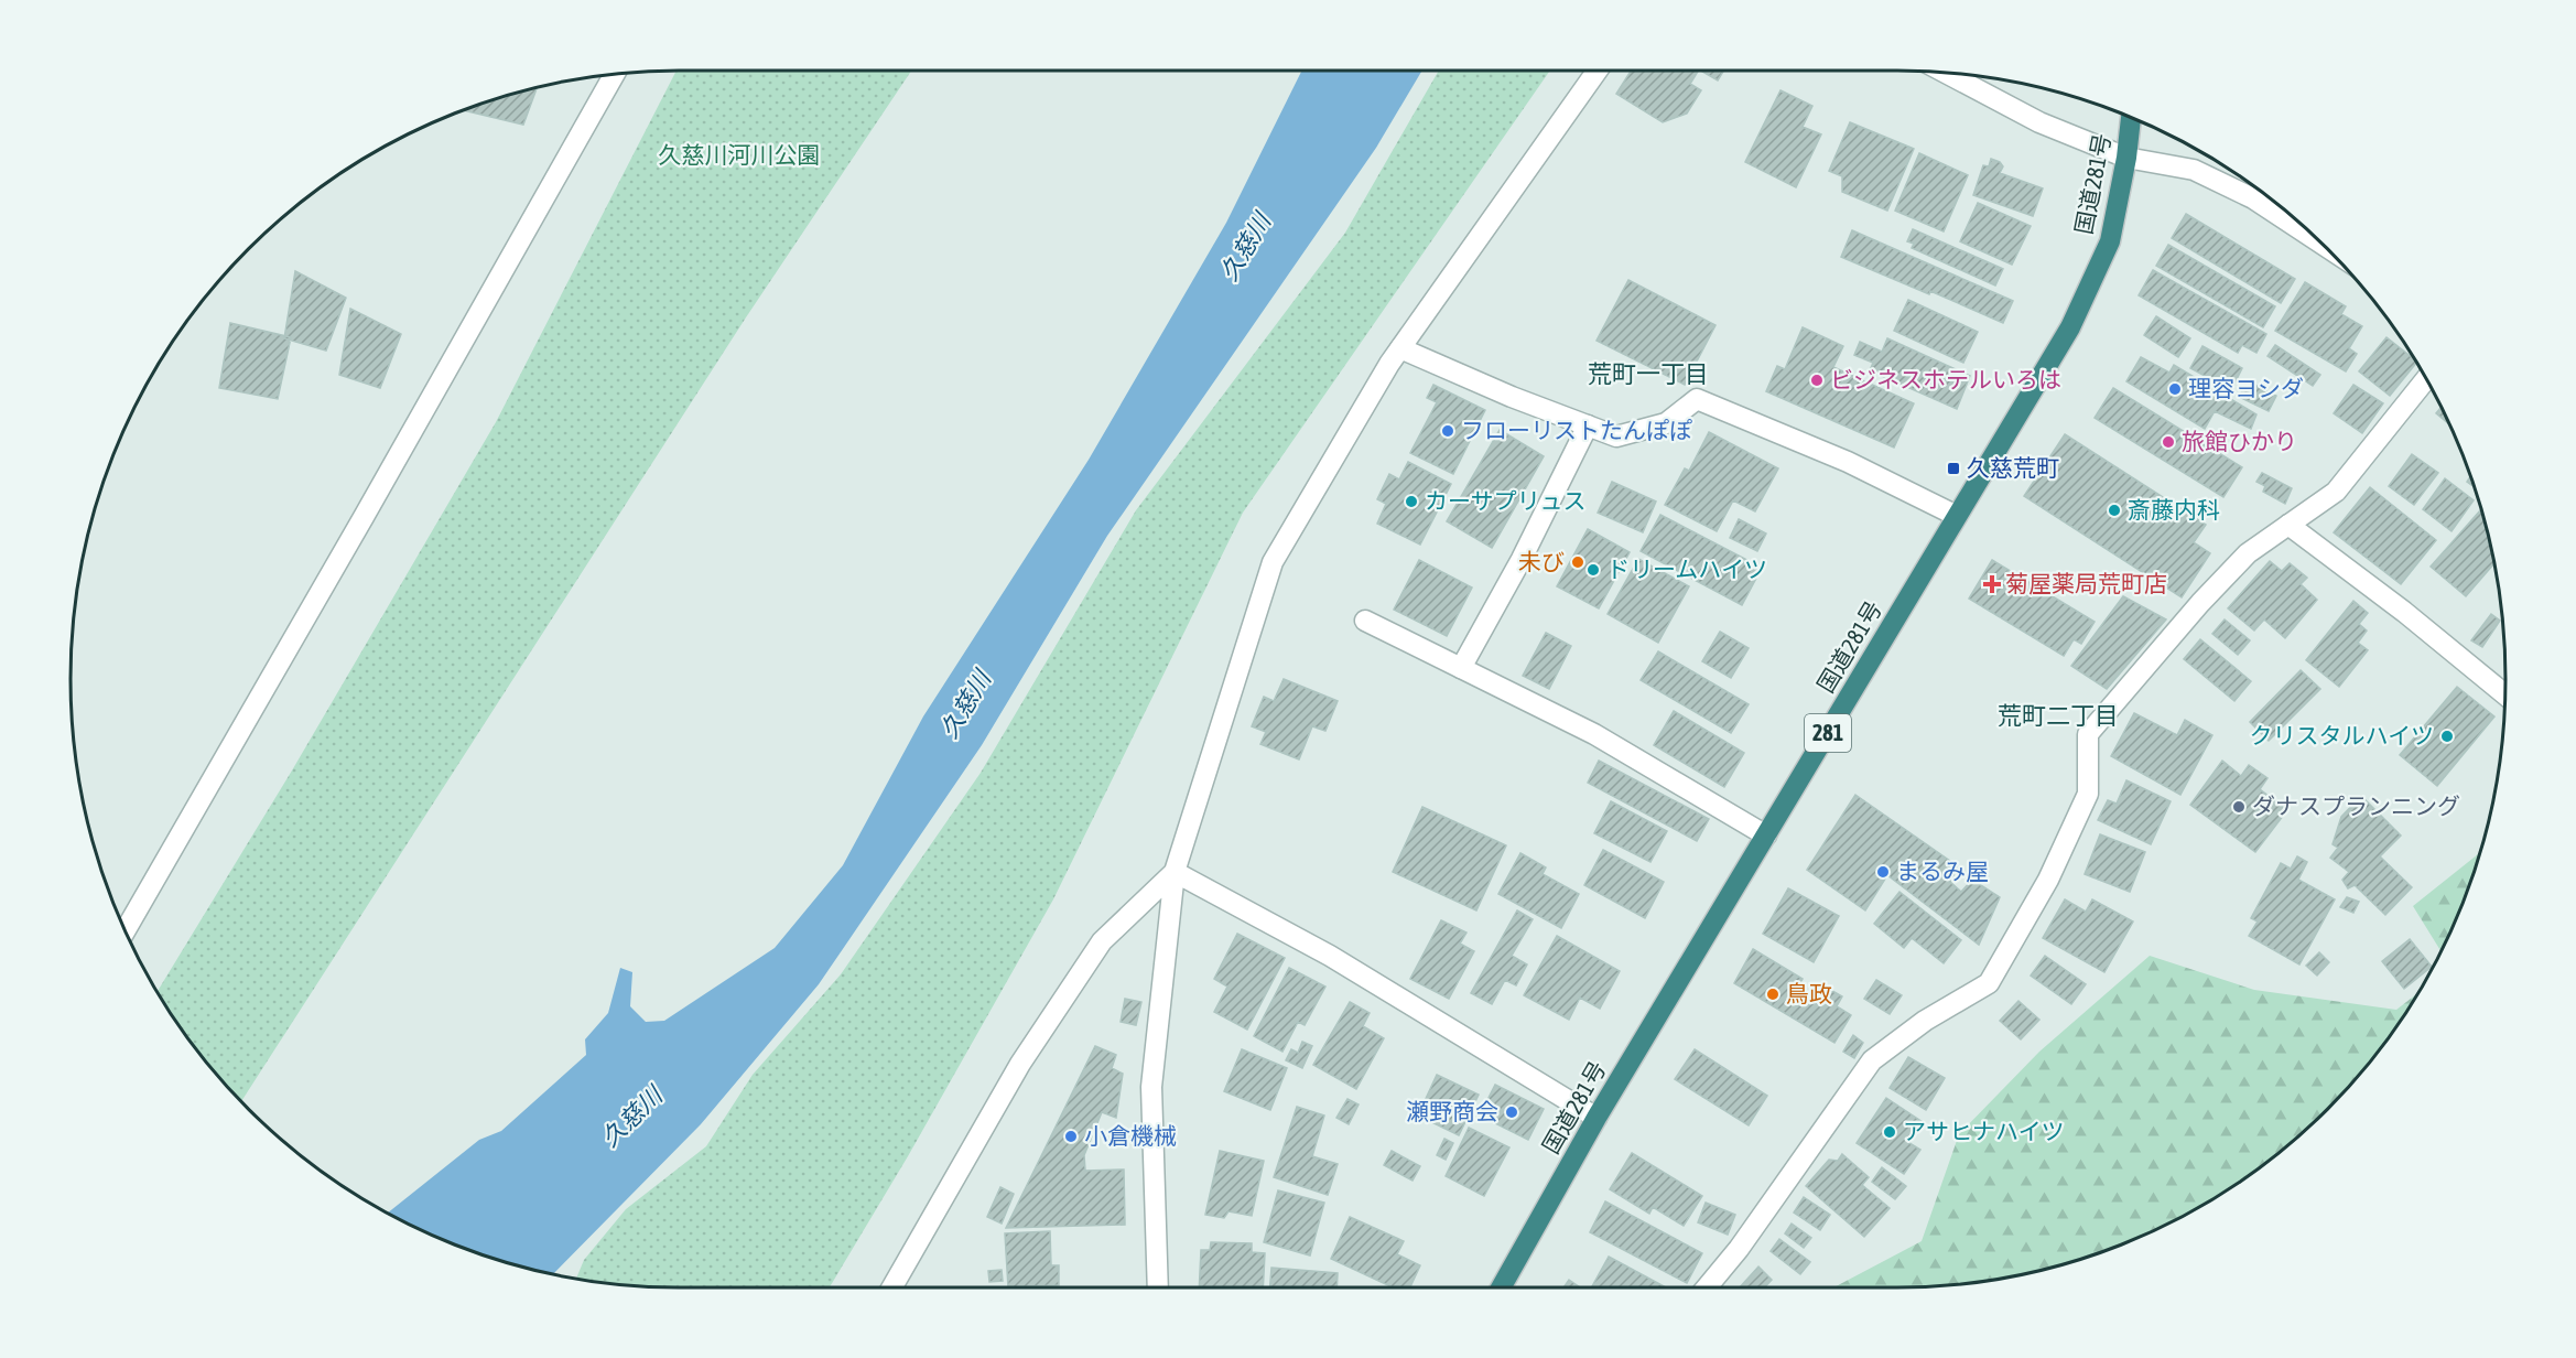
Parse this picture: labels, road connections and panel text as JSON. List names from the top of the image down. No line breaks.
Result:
{"streets":{"highway":["国道281号","281"]},"districts":["荒町一丁目","荒町二丁目"],"water":["久慈川"],"parks":["久慈川河川公園"],"places":{"other":["ビジネスホテルいろは","理容ヨシダ","フローリストたんぽぽ","旅館ひかり","カーサプリュス","斎藤内科","未び","ドリームハイツ","クリスタルハイツ","ダナスプランニング","まるみ屋","鳥政","瀬野商会","アサヒナハイツ","小倉機械"],"transit":["久慈荒町"],"health":["菊屋薬局荒町店"]}}
